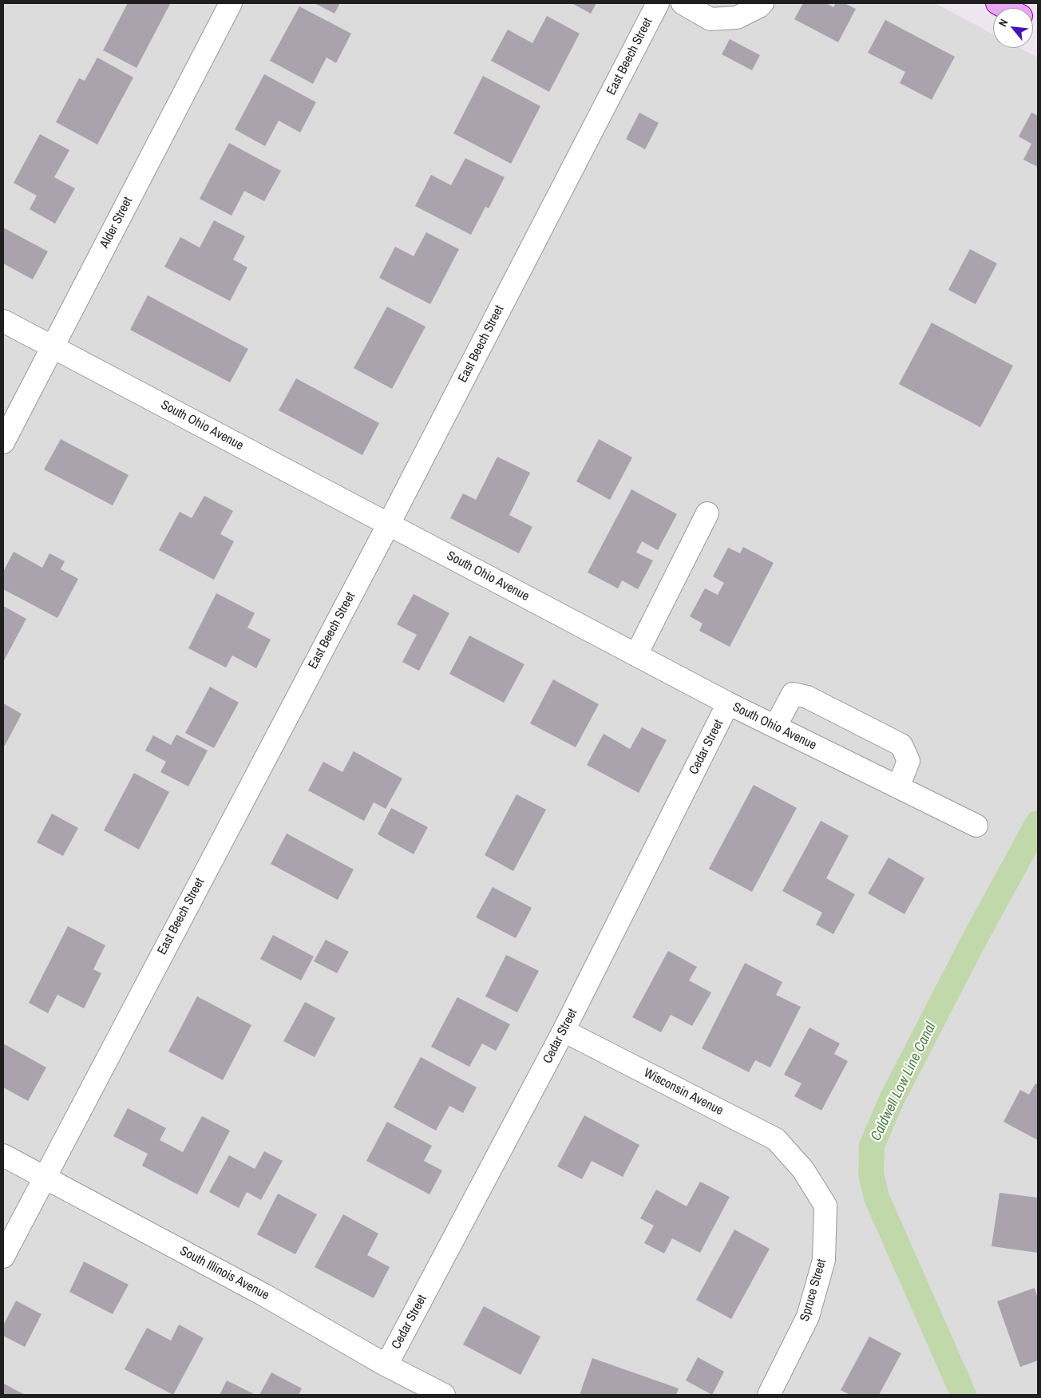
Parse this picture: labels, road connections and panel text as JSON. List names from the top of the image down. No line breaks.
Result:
{"streets":{"street":["East Beech Street","Alder Street","South Ohio Avenue","Cedar Street","Wisconsin Avenue","South Illinois Avenue","Spruce Street"]},"crossings":[["East Beech Street","South Ohio Avenue"],["East Beech Street","South Illinois Avenue"],["Alder Street","South Ohio Avenue"],["South Ohio Avenue","Cedar Street"],["Cedar Street","Wisconsin Avenue"],["Cedar Street","South Illinois Avenue"],["Wisconsin Avenue","Spruce Street"]],"water":["Caldwell Low Line Canal"],"north":"top left"}
